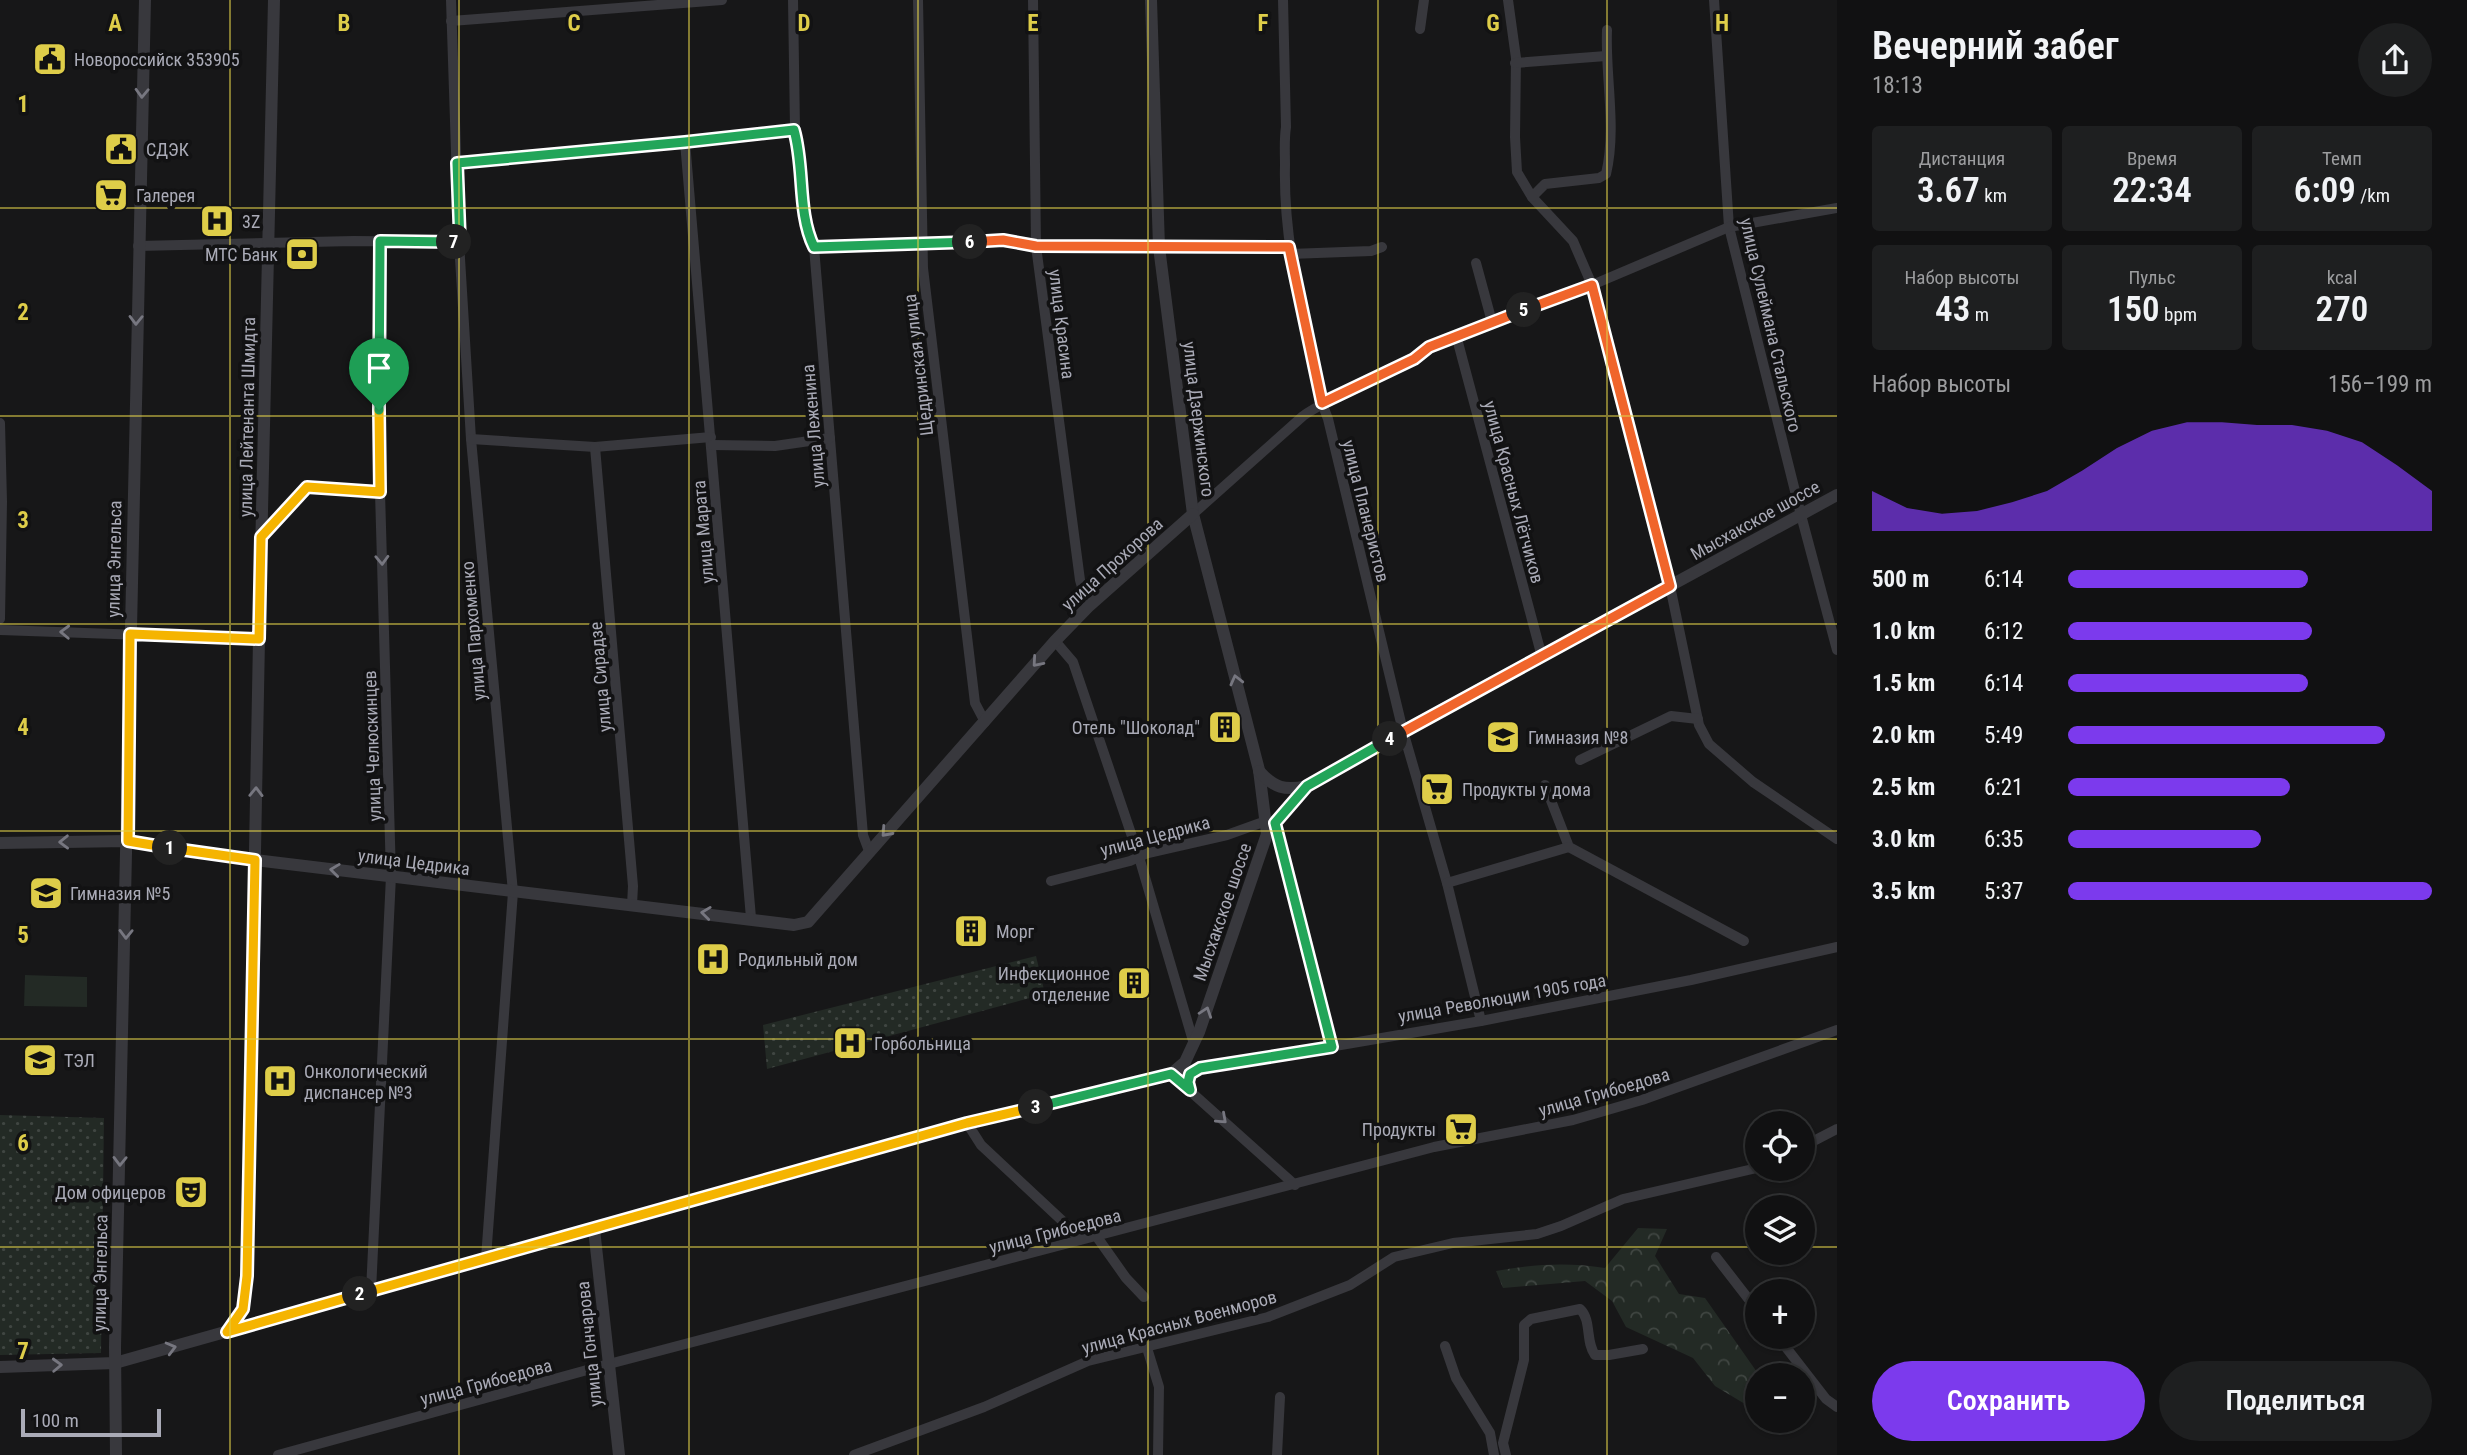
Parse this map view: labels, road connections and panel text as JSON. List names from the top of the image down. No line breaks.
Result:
{"streets":{"street":["улица Красина","улица Сулеймана Стальского","Щедринская улица","улица Лейтенанта Шмидта","улица Дзержинского","улица Леженина","улица Красных Лётчиков","улица Планеристов","Мысхакское шоссе","улица Марата","улица Энгельса","улица Прохорова","улица Пархоменко","улица Сирадзе","улица Челюскинцев","улица Цедрика","улица Революции 1905 года","улица Грибоедова","улица Красных Военморов","улица Гончарова"]},"crossings":[["улица Красина","улица Прохорова"],["улица Сулеймана Стальского","Мысхакское шоссе"],["улица Сулеймана Стальского","улица Прохорова"],["Щедринская улица","улица Прохорова"],["улица Лейтенанта Шмидта","улица Цедрика"],["улица Лейтенанта Шмидта","улица Революции 1905 года"],["улица Дзержинского","Мысхакское шоссе"],["улица Дзержинского","улица Прохорова"],["улица Дзержинского","улица Цедрика"],["улица Дзержинского","улица Революции 1905 года"],["улица Леженина","улица Прохорова"],["улица Красных Лётчиков","Мысхакское шоссе"],["улица Красных Лётчиков","улица Прохорова"],["улица Планеристов","Мысхакское шоссе"],["улица Планеристов","улица Прохорова"],["улица Планеристов","улица Революции 1905 года"],["Мысхакское шоссе","улица Цедрика"],["Мысхакское шоссе","улица Революции 1905 года"],["улица Марата","улица Цедрика"],["улица Энгельса","улица Цедрика"],["улица Энгельса","улица Революции 1905 года"],["улица Прохорова","улица Цедрика"],["улица Пархоменко","улица Цедрика"],["улица Пархоменко","улица Революции 1905 года"],["улица Сирадзе","улица Цедрика"],["улица Челюскинцев","улица Цедрика"],["улица Челюскинцев","улица Революции 1905 года"],["улица Революции 1905 года","улица Гончарова"],["улица Грибоедова","улица Гончарова"]],"one_way":["улица Энгельса","улица Челюскинцев","улица Цедрика"],"places":{"public building":["Новороссийск 353905","СДЭК"],"supermarket":["Галерея","Продукты у дома","Продукты"],"hospital":["3Z","Родильный дом","Горбольница","Онкологический диспансер №3"],"bank":["МТС Банк"],"building":["Отель \"Шоколад\"","Морг","Инфекционное отделение"],"school or university":["Гимназия №8","Гимназия №5","ТЭЛ"],"theatre":["Дом офицеров"]},"scale_bar":"100 m","page":{"heading":["Вечерний забег","18:13"],"stats":[["Дистанция","3.67 km"],["Время","22:34"],["Темп","6:09 /km"],["Набор высоты","43 m"],["Пульс","150 bpm"],["kcal","270"]],"pins":["6","7","5","4","1","3","2"],"chart":["Набор высоты","156–199 m"],"list":[{"name":"500 m","note":"6:14"},{"name":"1.0 km","note":"6:12"},{"name":"1.5 km","note":"6:14"},{"name":"2.0 km","note":"5:49"},{"name":"2.5 km","note":"6:21"},{"name":"3.0 km","note":"6:35"},{"name":"3.5 km","note":"5:37"}],"map_buttons":["+","−"],"buttons":["Сохранить","Поделиться"],"scale":"100 m"},"grid":{"columns":["A","B","C","D","E","F","G","H"],"rows":["1","2","3","4","5","6","7"]}}
